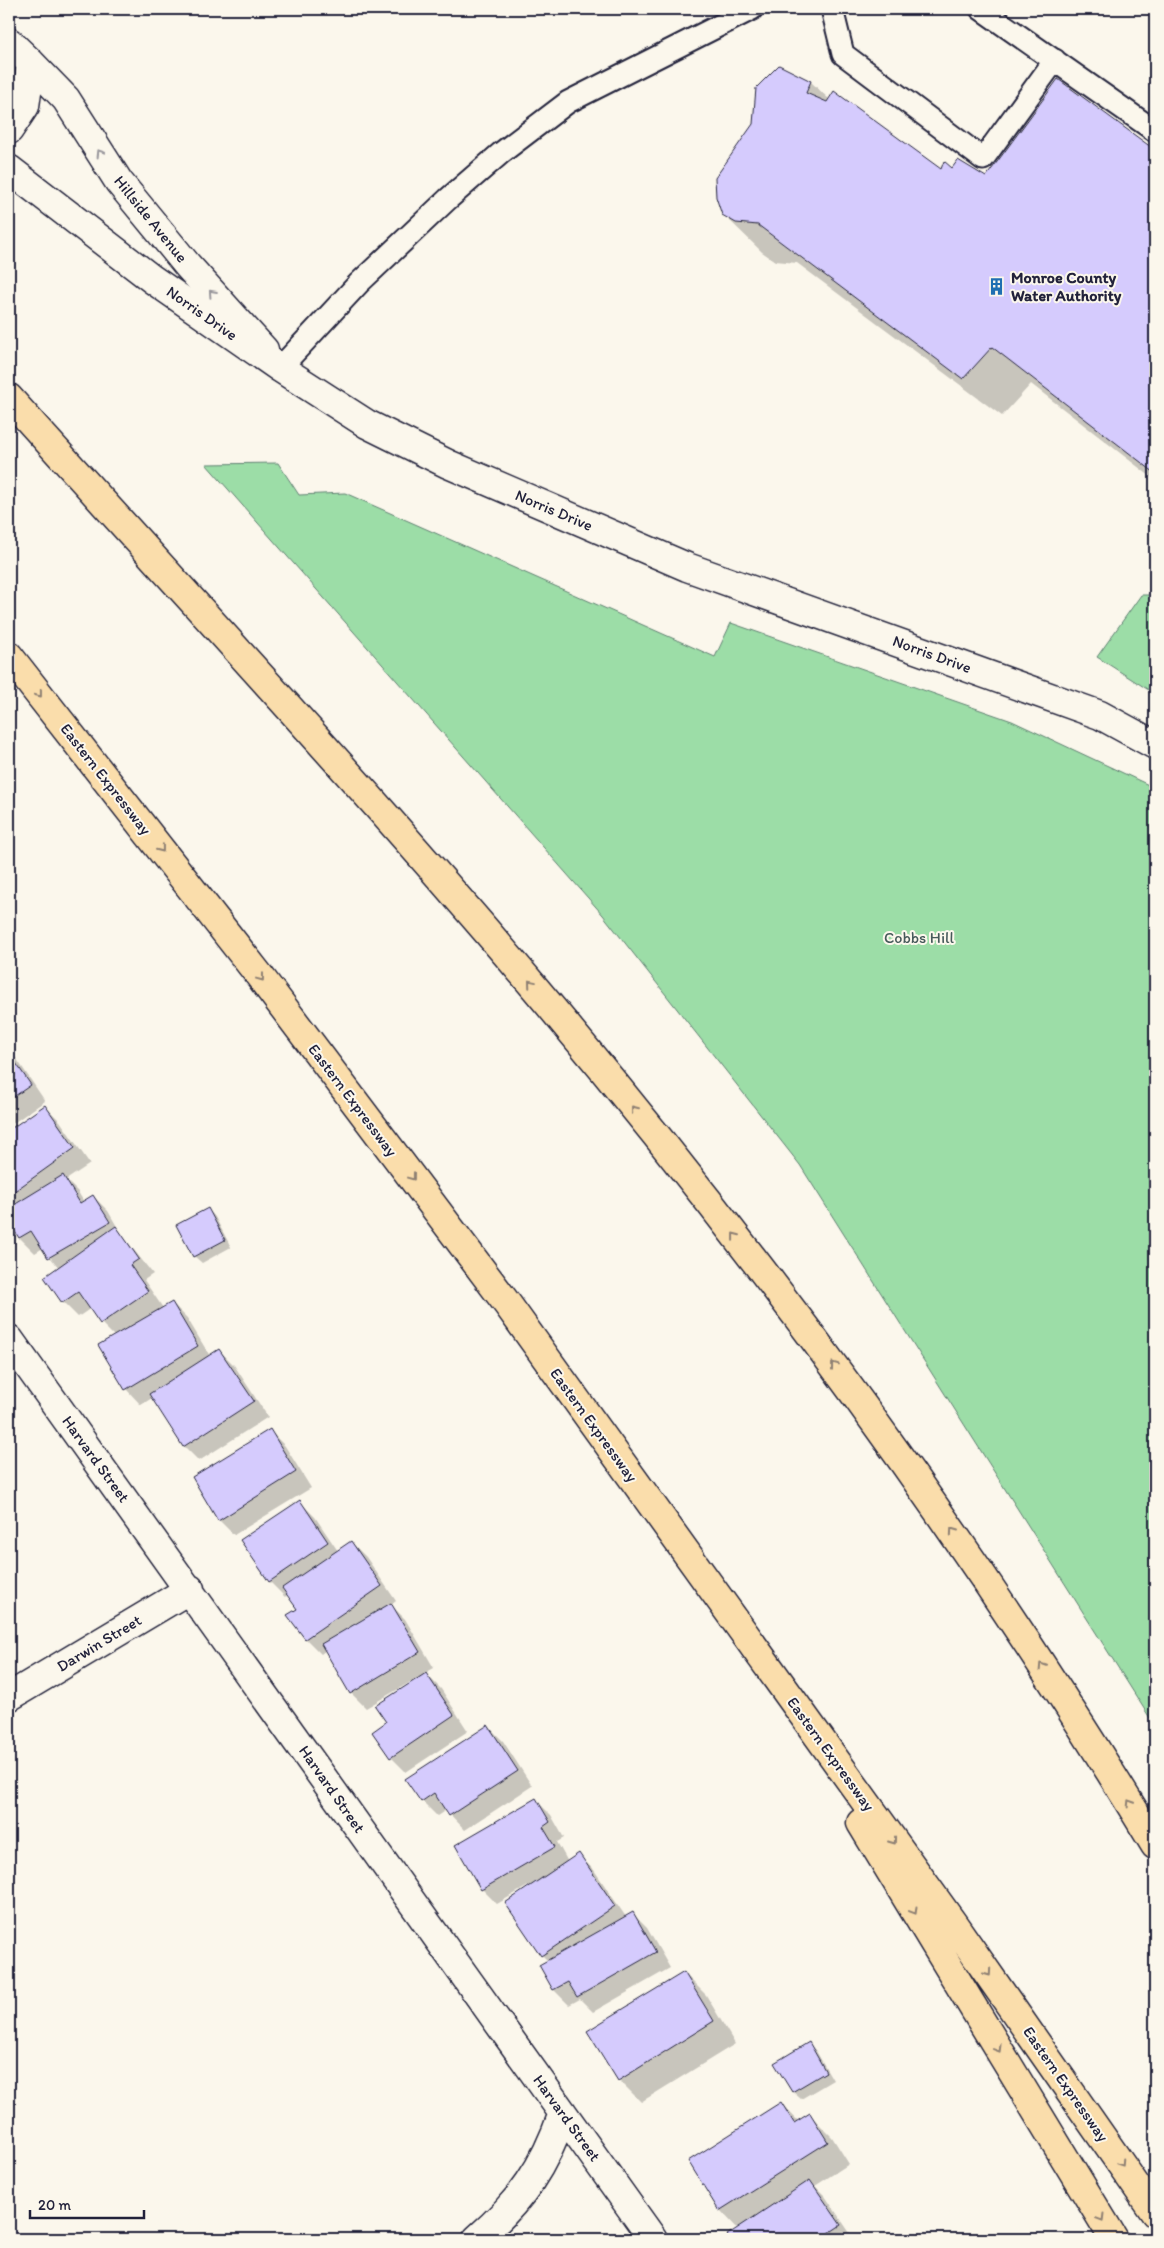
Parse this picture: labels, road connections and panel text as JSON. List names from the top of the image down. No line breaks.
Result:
{"streets":{"highway":["Eastern Expressway"],"street":["Hillside Avenue","Norris Drive","Harvard Street","Darwin Street"]},"crossings":[["Hillside Avenue","Norris Drive"],["Harvard Street","Darwin Street"]],"one_way":["Hillside Avenue"],"parks":["Cobbs Hill"],"places":{"building":["Monroe County Water Authority"]},"scale_bar":"20 m"}
